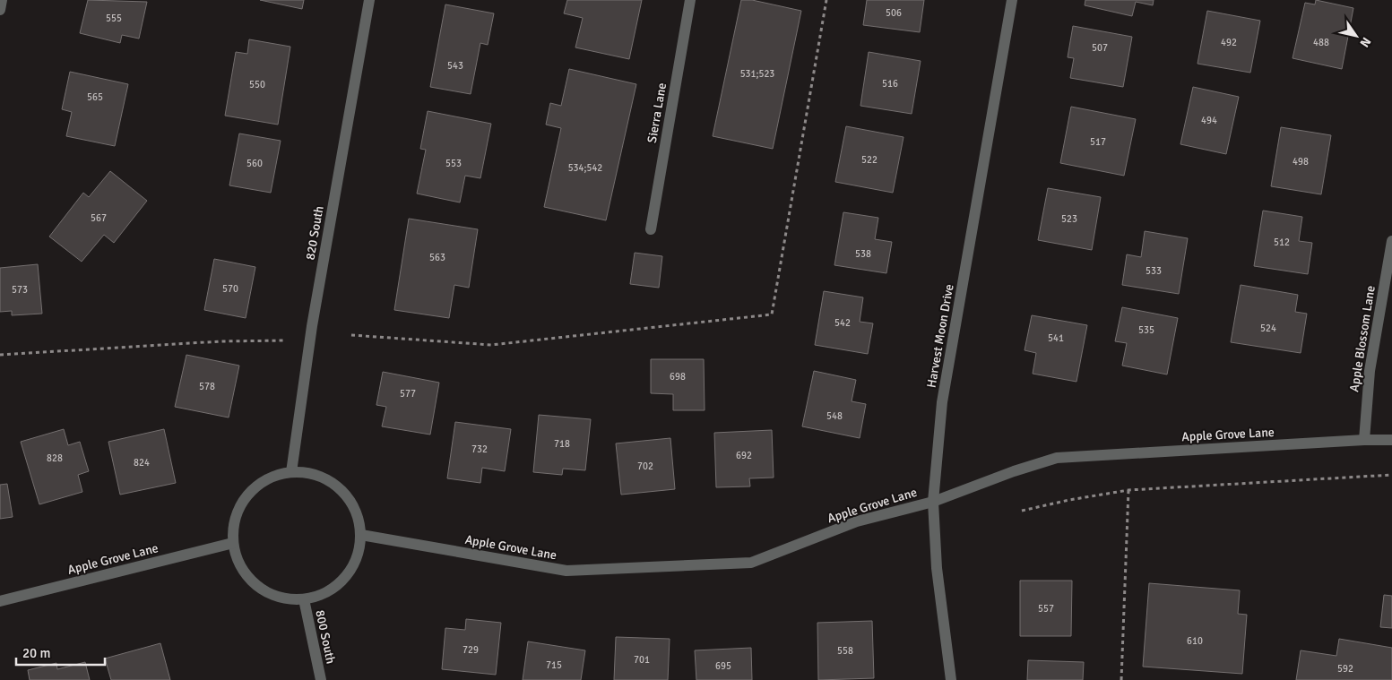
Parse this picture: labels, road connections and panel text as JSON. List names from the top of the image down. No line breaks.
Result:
{"streets":{"street":["Sierra Lane","820 South","Harvest Moon Drive","Apple Blossom Lane","Apple Grove Lane","800 South"]},"crossings":[["820 South","Apple Grove Lane"],["820 South","800 South"],["Harvest Moon Drive","Apple Grove Lane"],["Apple Blossom Lane","Apple Grove Lane"],["Apple Grove Lane","800 South"]],"house_numbers":["506","555","492","488","507","543","531;523","516","550","565","494","517","522","498","560","553","534;542","567","523","512","538","563","533","570","573","542","524","535","541","698","578","577","548","718","732","692","828","824","702","557","610","729","558","701","715","695","592"],"scale_bar":"20 m","north":"bottom right"}
